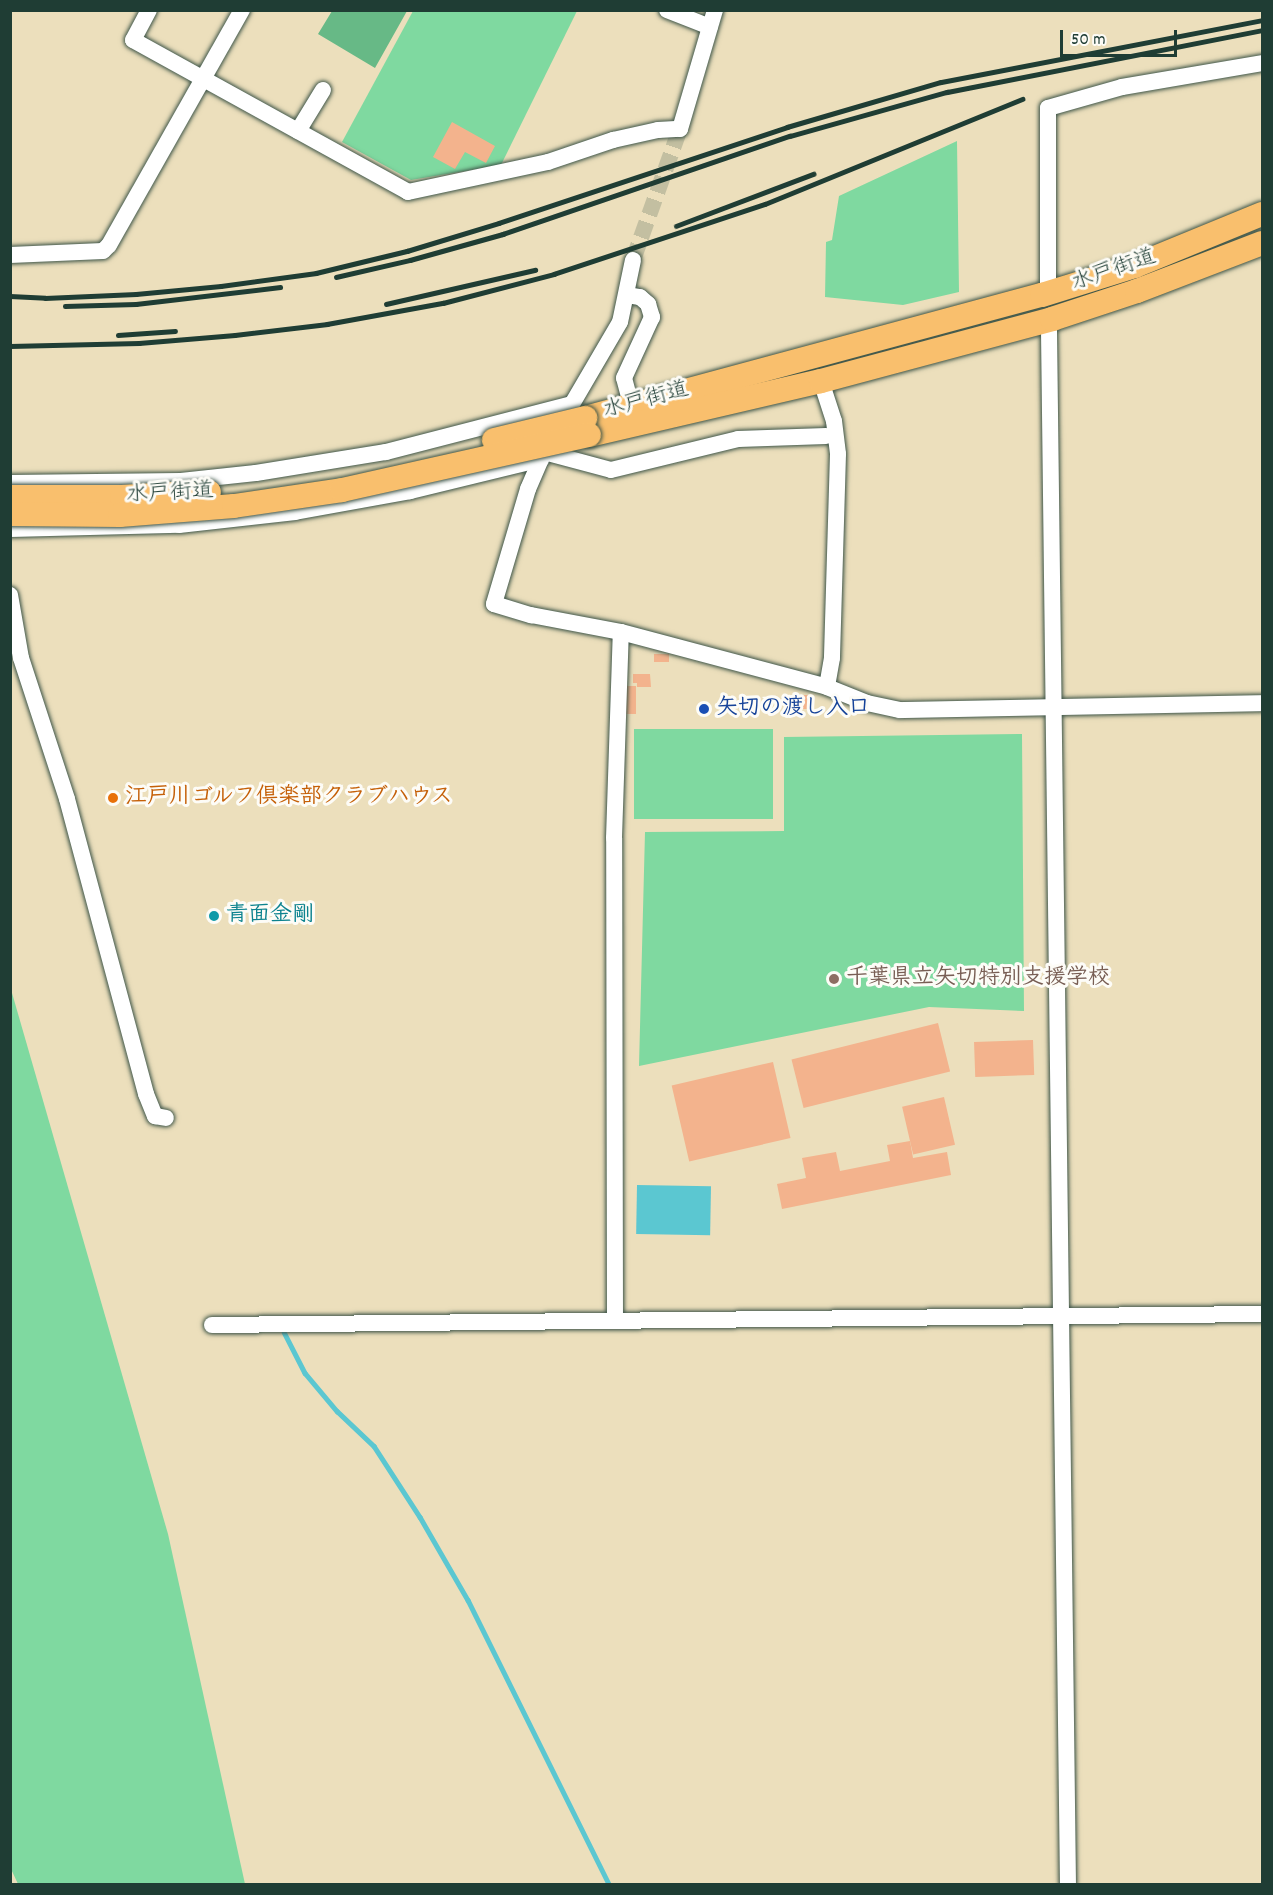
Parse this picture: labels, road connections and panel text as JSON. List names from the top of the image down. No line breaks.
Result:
{"streets":{"highway":["水戸街道"]},"places":["矢切の渡し入口","江戸川ゴルフ倶楽部クラブハウス","青面金剛","千葉県立矢切特別支援学校"],"scale_bar":"50 m"}
